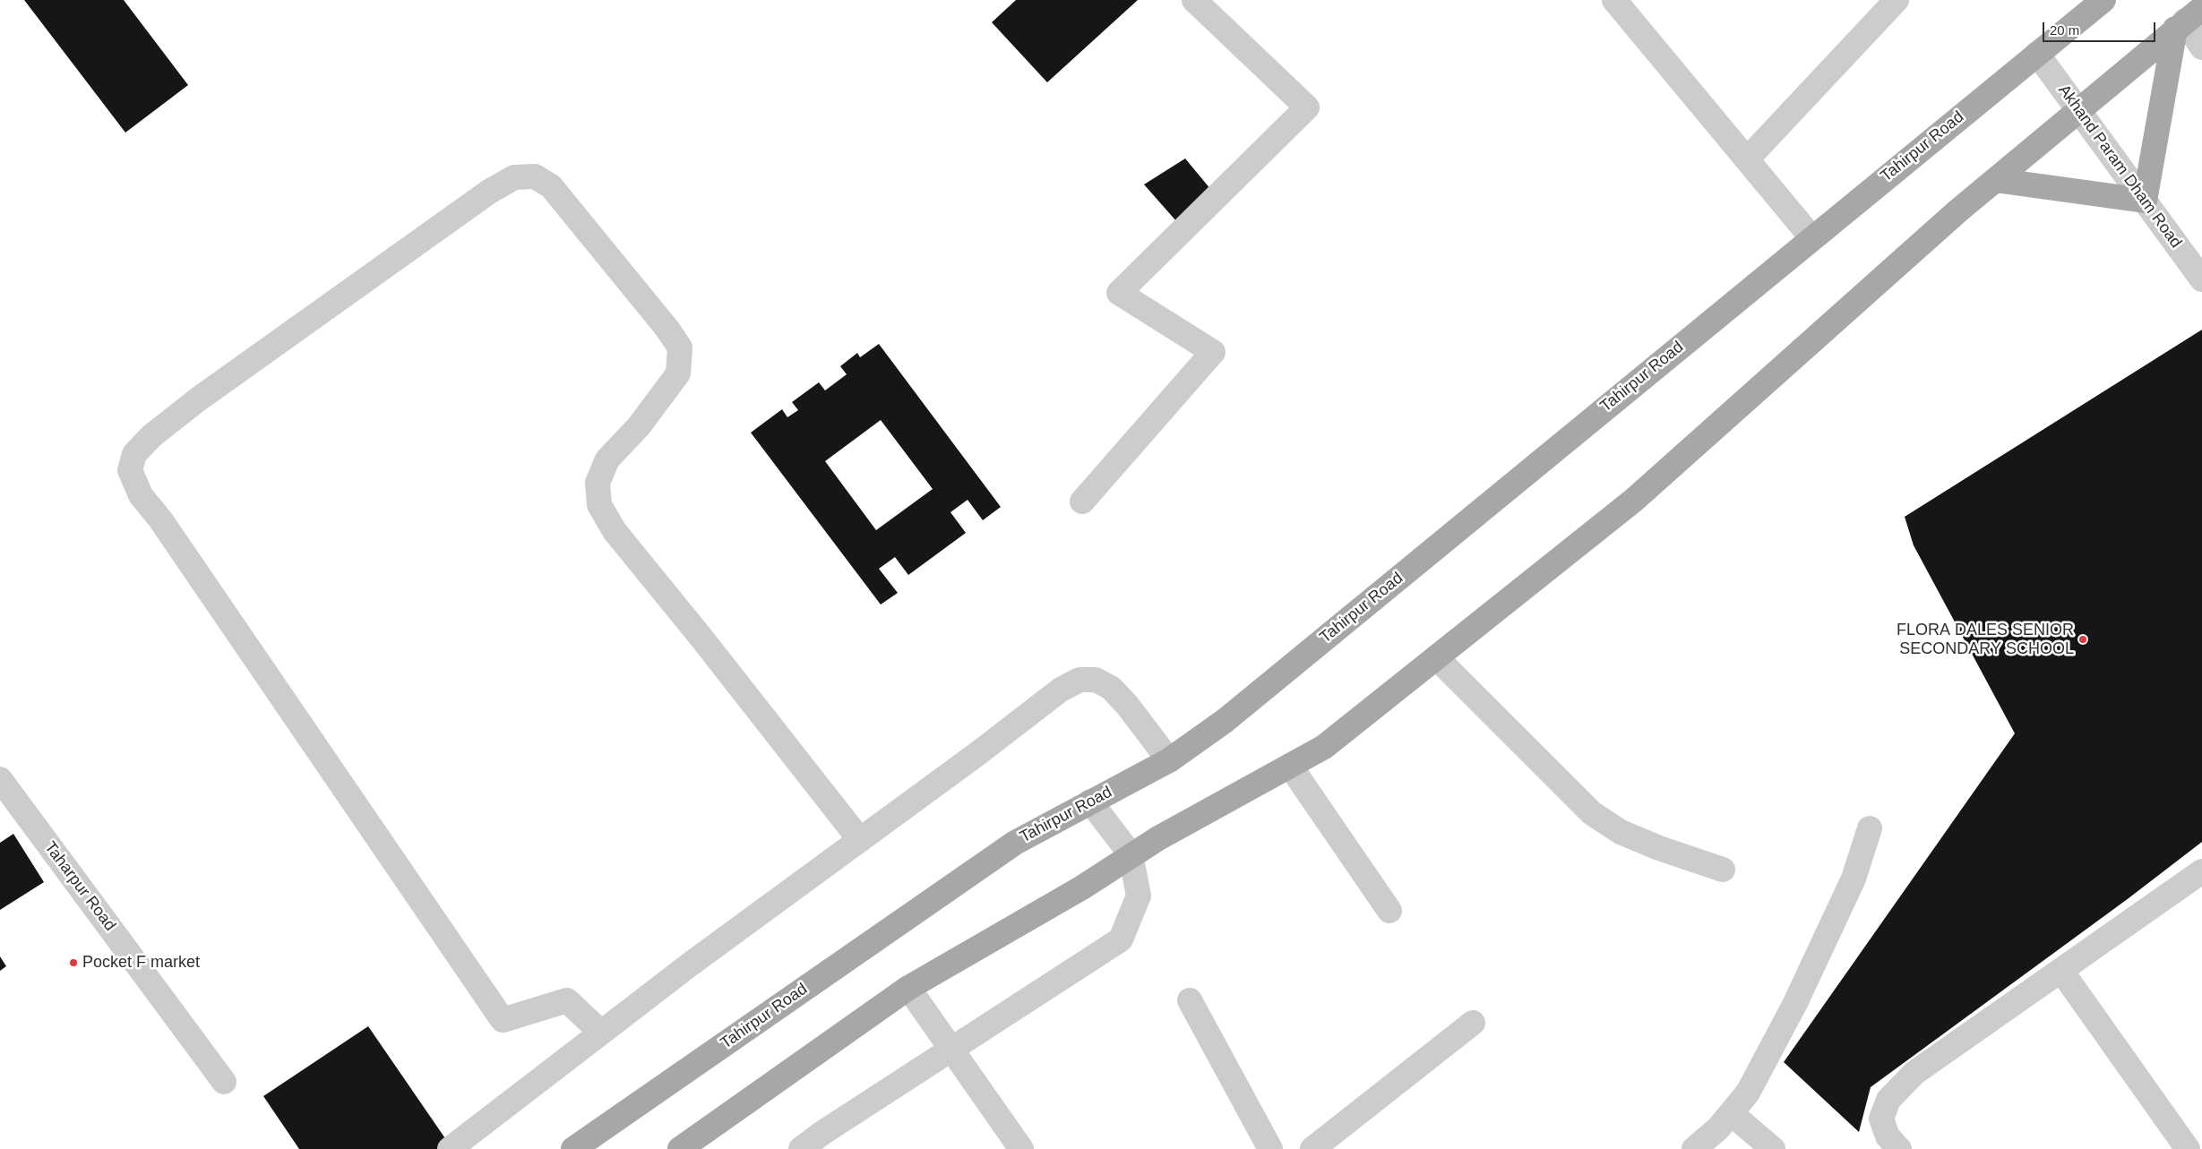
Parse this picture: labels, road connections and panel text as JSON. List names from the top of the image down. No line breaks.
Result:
{"streets":{"main road":["Tahirpur Road"],"street":["Akhand Param Dham Road","Taharpur Road"]},"crossings":[["Tahirpur Road","Akhand Param Dham Road"]],"places":["FLORA DALES SENIOR SECONDARY SCHOOL","Pocket F market"],"scale_bar":"20 m"}
